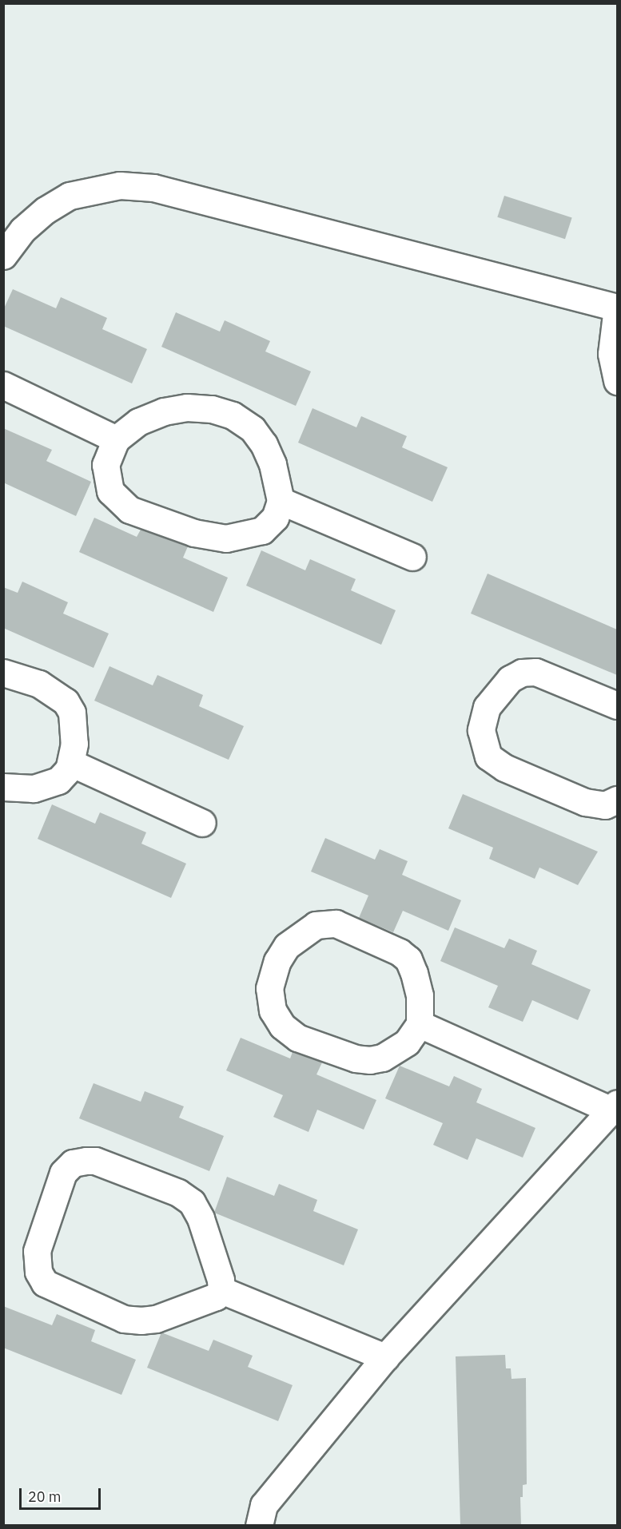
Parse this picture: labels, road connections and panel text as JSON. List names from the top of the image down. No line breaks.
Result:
{"scale_bar":"20 m"}
